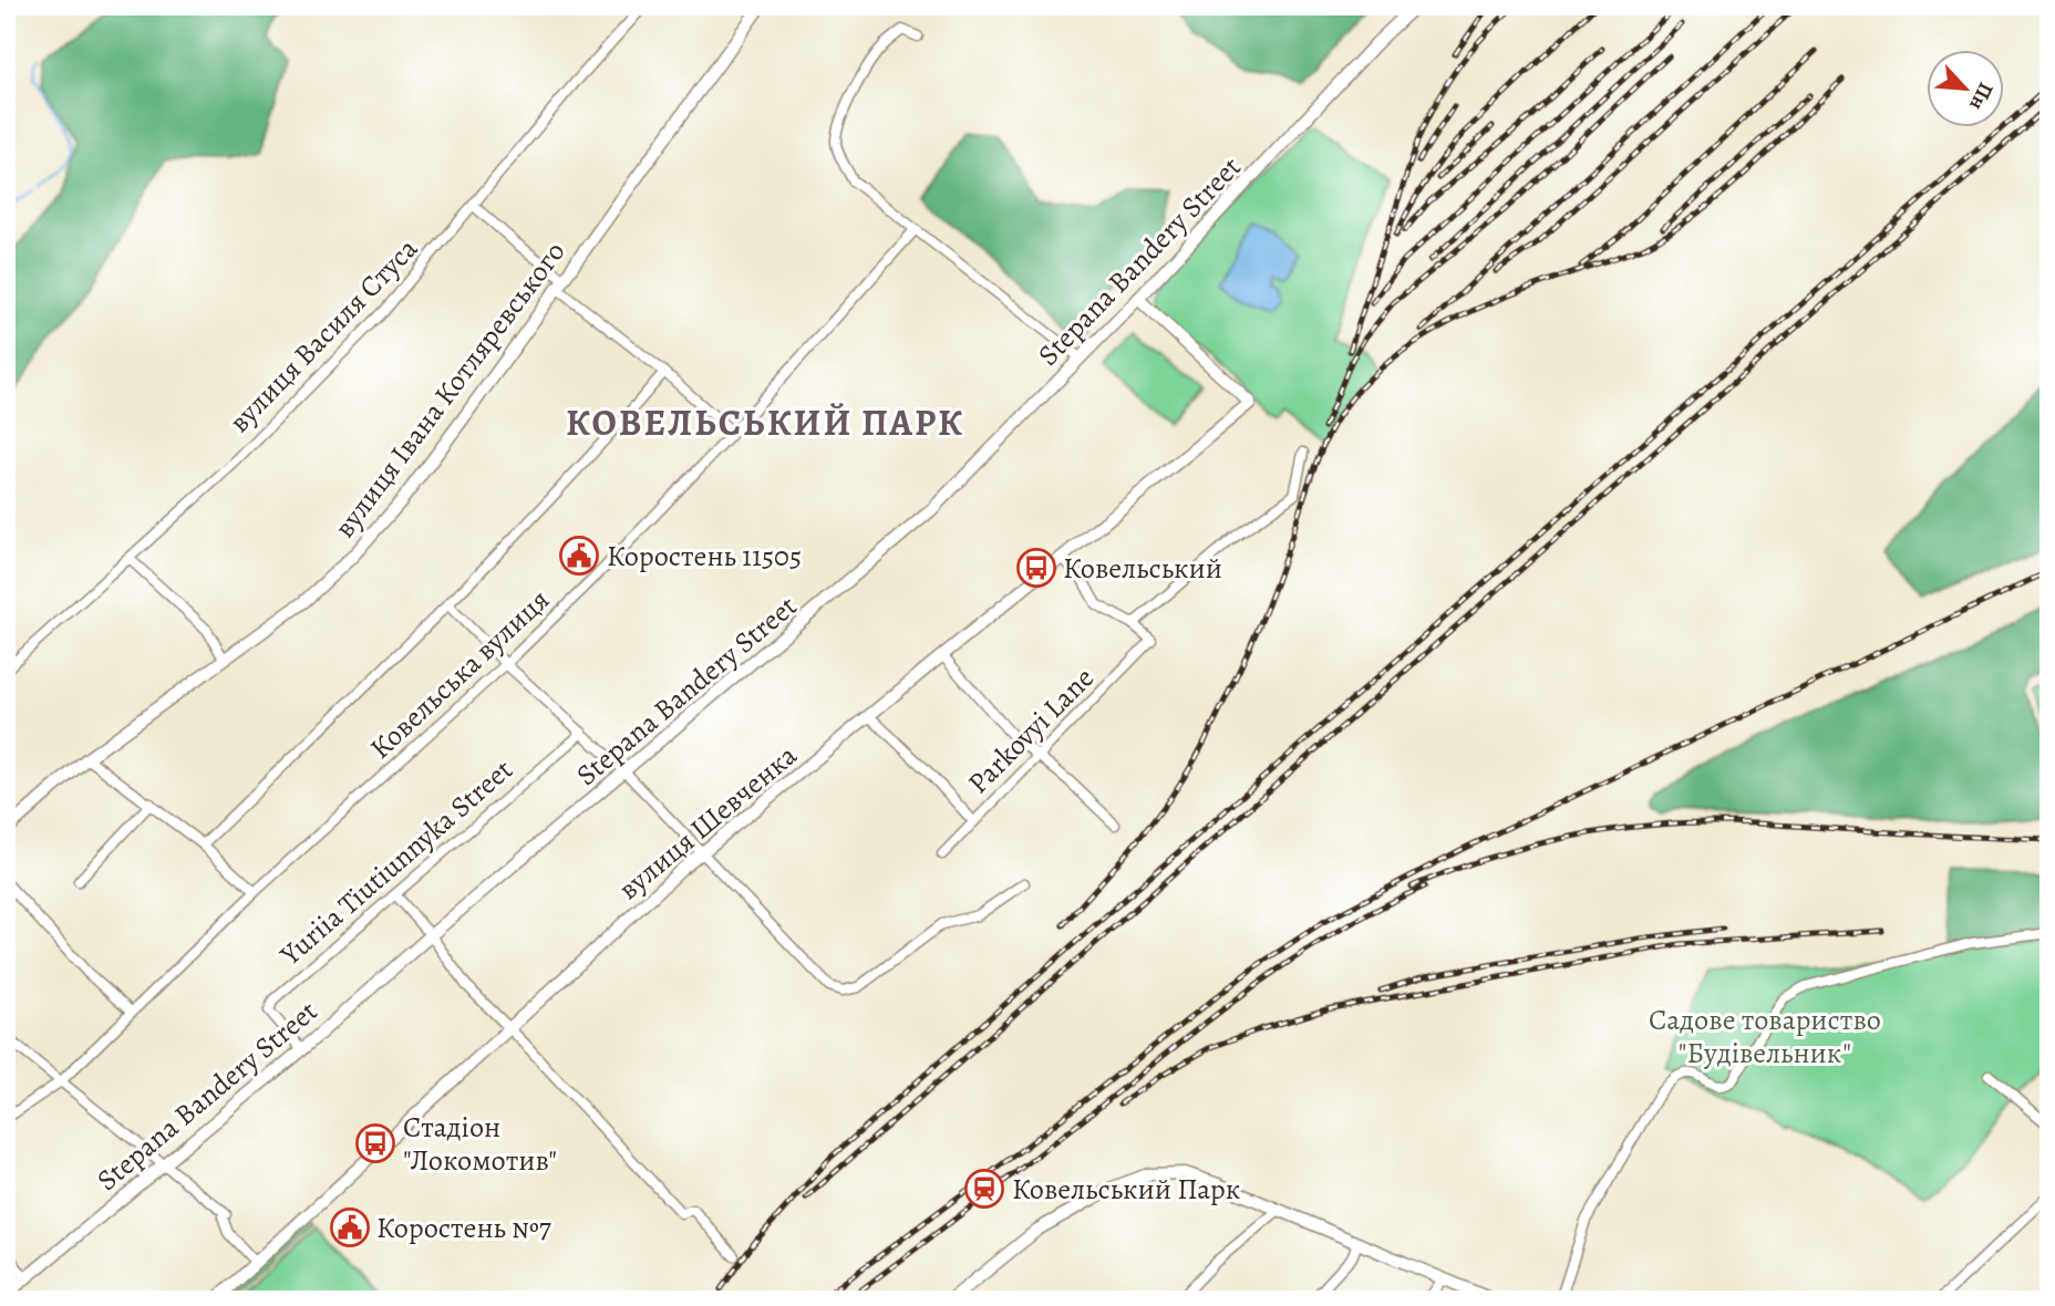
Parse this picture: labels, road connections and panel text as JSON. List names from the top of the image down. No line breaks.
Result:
{"streets":{"street":["Stepana Bandery Street","вулиця Василя Стуса","вулиця Івана Котляревського","Ковельська вулиця","Parkovyi Lane","вулиця Шевченка","Yuriia Tiutiunnyka Street"]},"crossings":[["Stepana Bandery Street","вулиця Шевченка"],["Stepana Bandery Street","Yuriia Tiutiunnyka Street"]],"districts":["КОВЕЛЬСЬКИЙ ПАРК"],"parks":["Садове товариство \"Будівельник\""],"places":{"public building":["Коростень 11505","Коростень №7"],"bus stop":["Ковельський","Стадіон \"Локомотив\""],"station":["Ковельський Парк"]},"north":"bottom right"}
